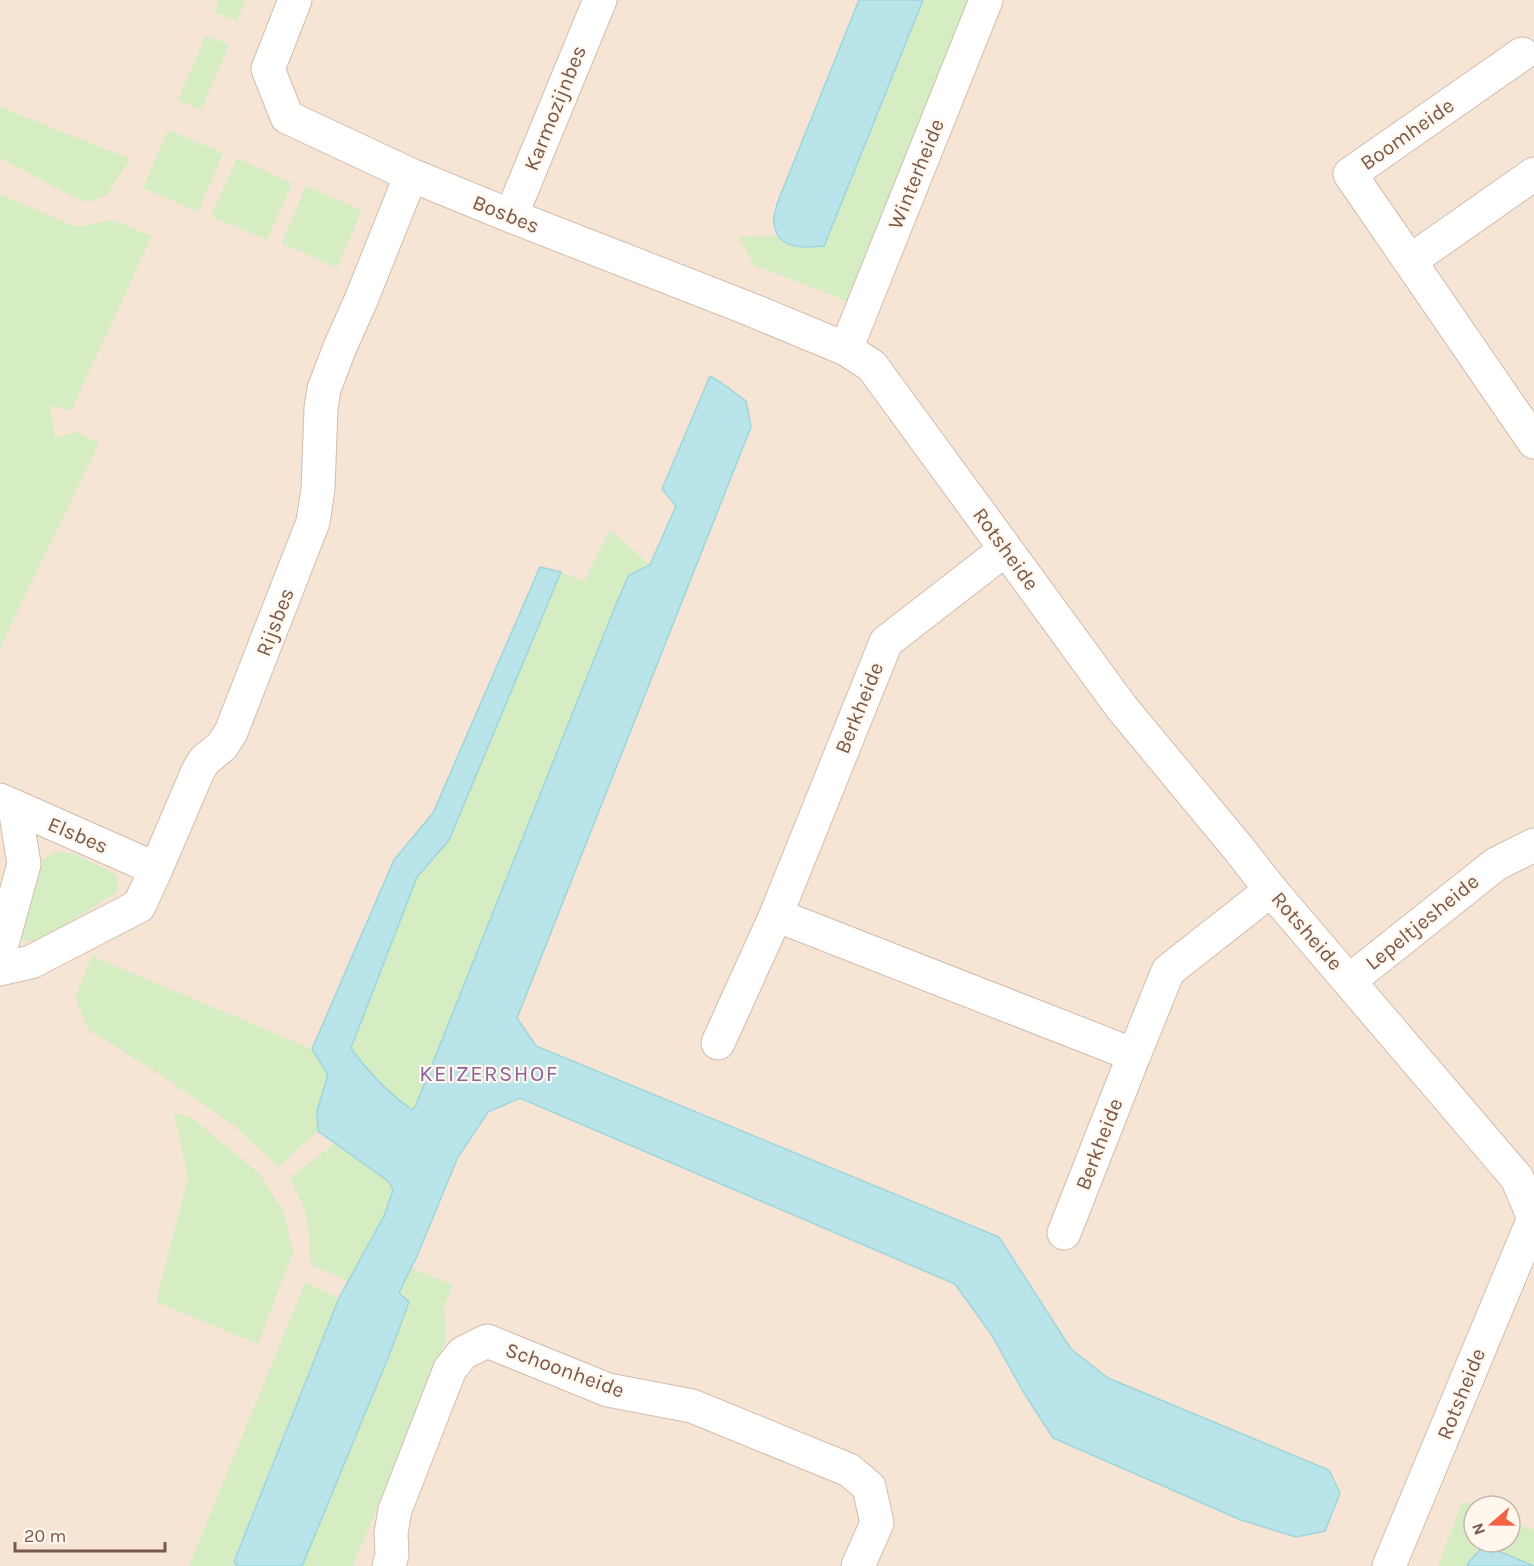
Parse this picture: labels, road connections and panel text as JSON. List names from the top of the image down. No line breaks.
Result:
{"streets":{"street":["Karmozijnbes","Boomheide","Winterheide","Bosbes","Rotsheide","Rijsbes","Berkheide","Elsbes","Lepeltjesheide","Schoonheide"]},"crossings":[["Karmozijnbes","Bosbes"],["Winterheide","Bosbes"],["Winterheide","Rotsheide"],["Bosbes","Rotsheide"],["Bosbes","Rijsbes"],["Rotsheide","Berkheide"],["Rotsheide","Lepeltjesheide"],["Rijsbes","Elsbes"]],"districts":["KEIZERSHOF"],"scale_bar":"20 m","north":"left"}
